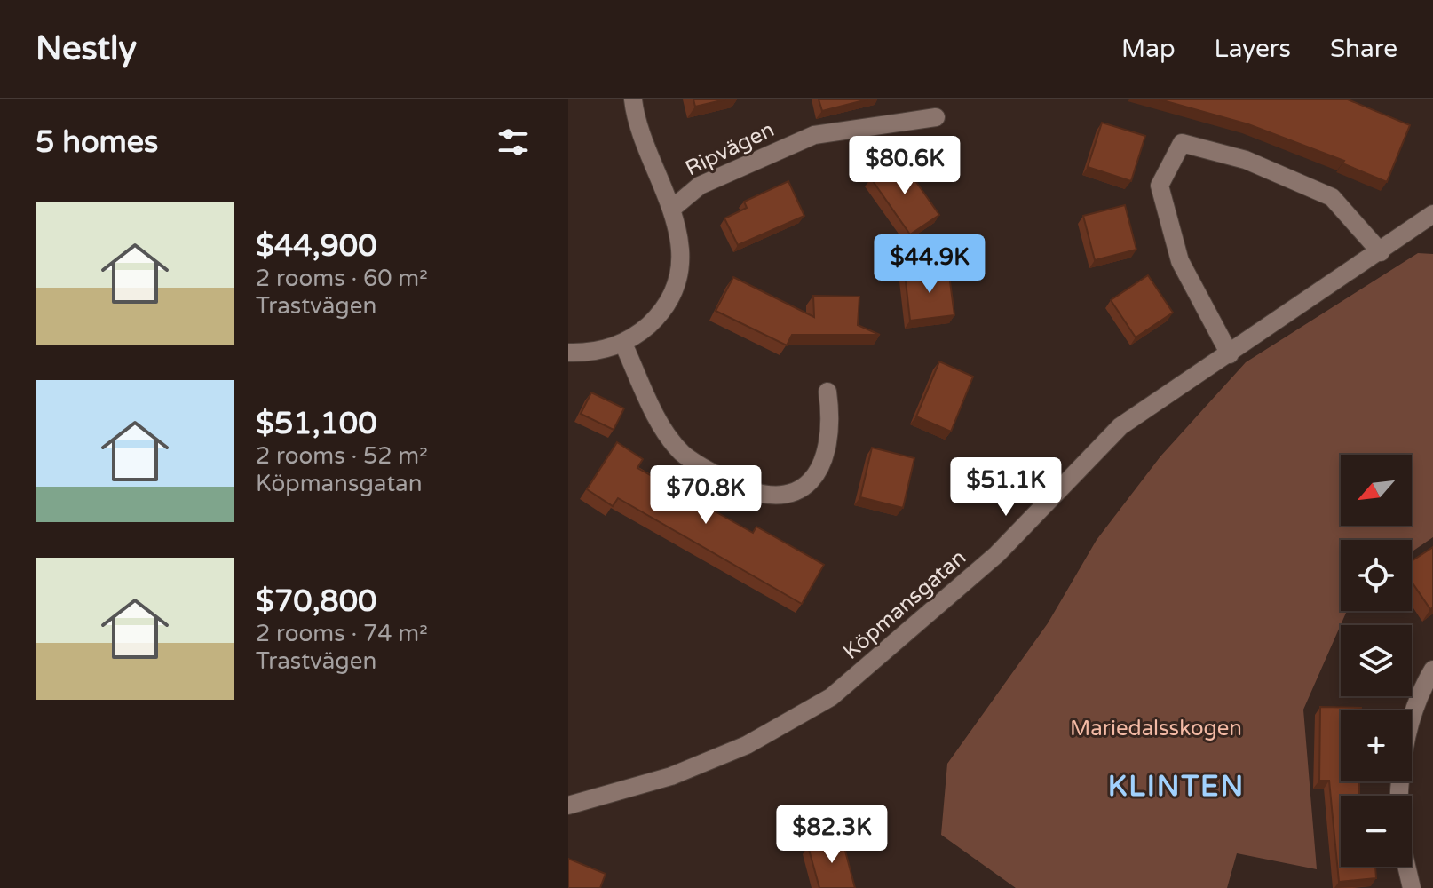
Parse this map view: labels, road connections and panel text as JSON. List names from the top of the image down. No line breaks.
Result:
{"streets":{"street":["Ripvägen","Köpmansgatan"]},"districts":["KLINTEN"],"parks":["Mariedalsskogen"],"north":"bottom left","page":{"header":"Nestly","nav":["Map","Layers","Share"],"heading":"5 homes","price":["$80.6K","$44.9K","$51.1K","$70.8K","$82.3K"],"list":[{"name":"$44,900","note":"2 rooms · 60 m² · Trastvägen"},{"name":"$51,100","note":"2 rooms · 52 m² · Köpmansgatan"},{"name":"$70,800","note":"2 rooms · 74 m² · Trastvägen"}],"map_buttons":["+","−"]}}
